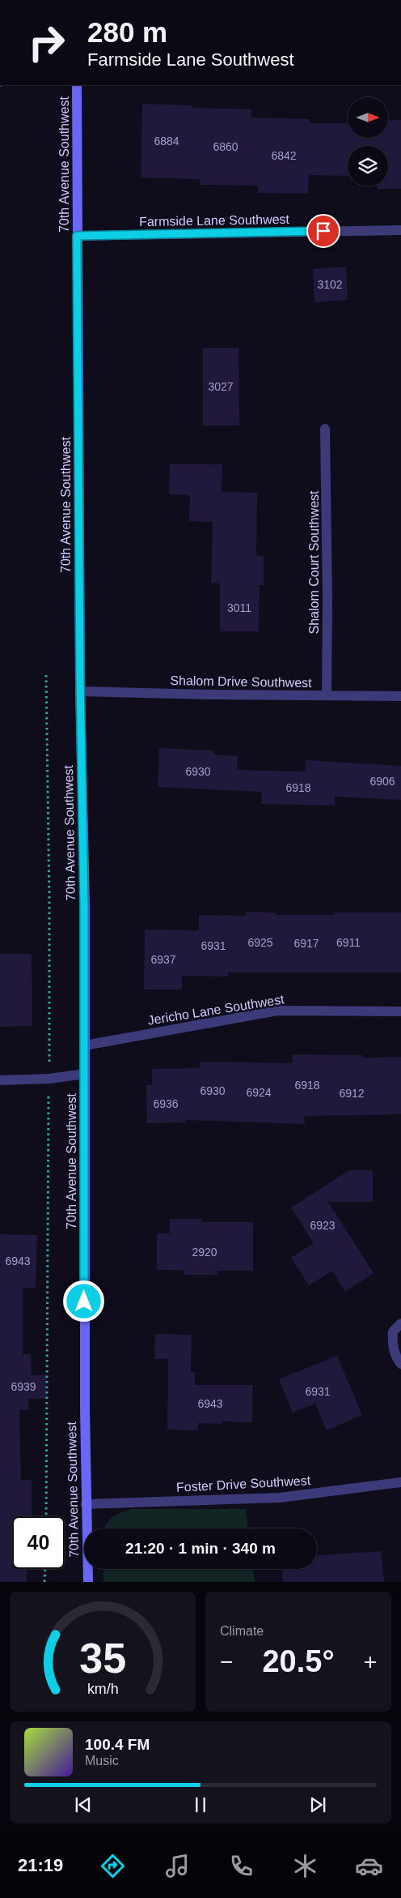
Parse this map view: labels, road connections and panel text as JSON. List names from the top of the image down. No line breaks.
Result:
{"streets":{"street":["70th Avenue Southwest","Farmside Lane Southwest","Shalom Court Southwest","Shalom Drive Southwest","Jericho Lane Southwest","Foster Drive Southwest"]},"crossings":[["70th Avenue Southwest","Farmside Lane Southwest"],["70th Avenue Southwest","Shalom Drive Southwest"],["70th Avenue Southwest","Jericho Lane Southwest"],["70th Avenue Southwest","Foster Drive Southwest"],["Shalom Court Southwest","Shalom Drive Southwest"]],"house_numbers":["6884","6860","6842","3102","3027","3011","6930","6906","6918","6925","6911","6917","6931","6937","6918","6930","6924","6912","6936","6923","2920","6943","6939","6931","6943"],"north":"right","page":{"turn":["280 m","Farmside Lane Southwest"],"limit":"40","trip":"21:20 · 1 min · 340 m","tile":"Climate","heat":["−","20.5°","+"],"song":["100.4 FM","Music"],"tabs":"21:19","gauge":["35","km/h"]}}
